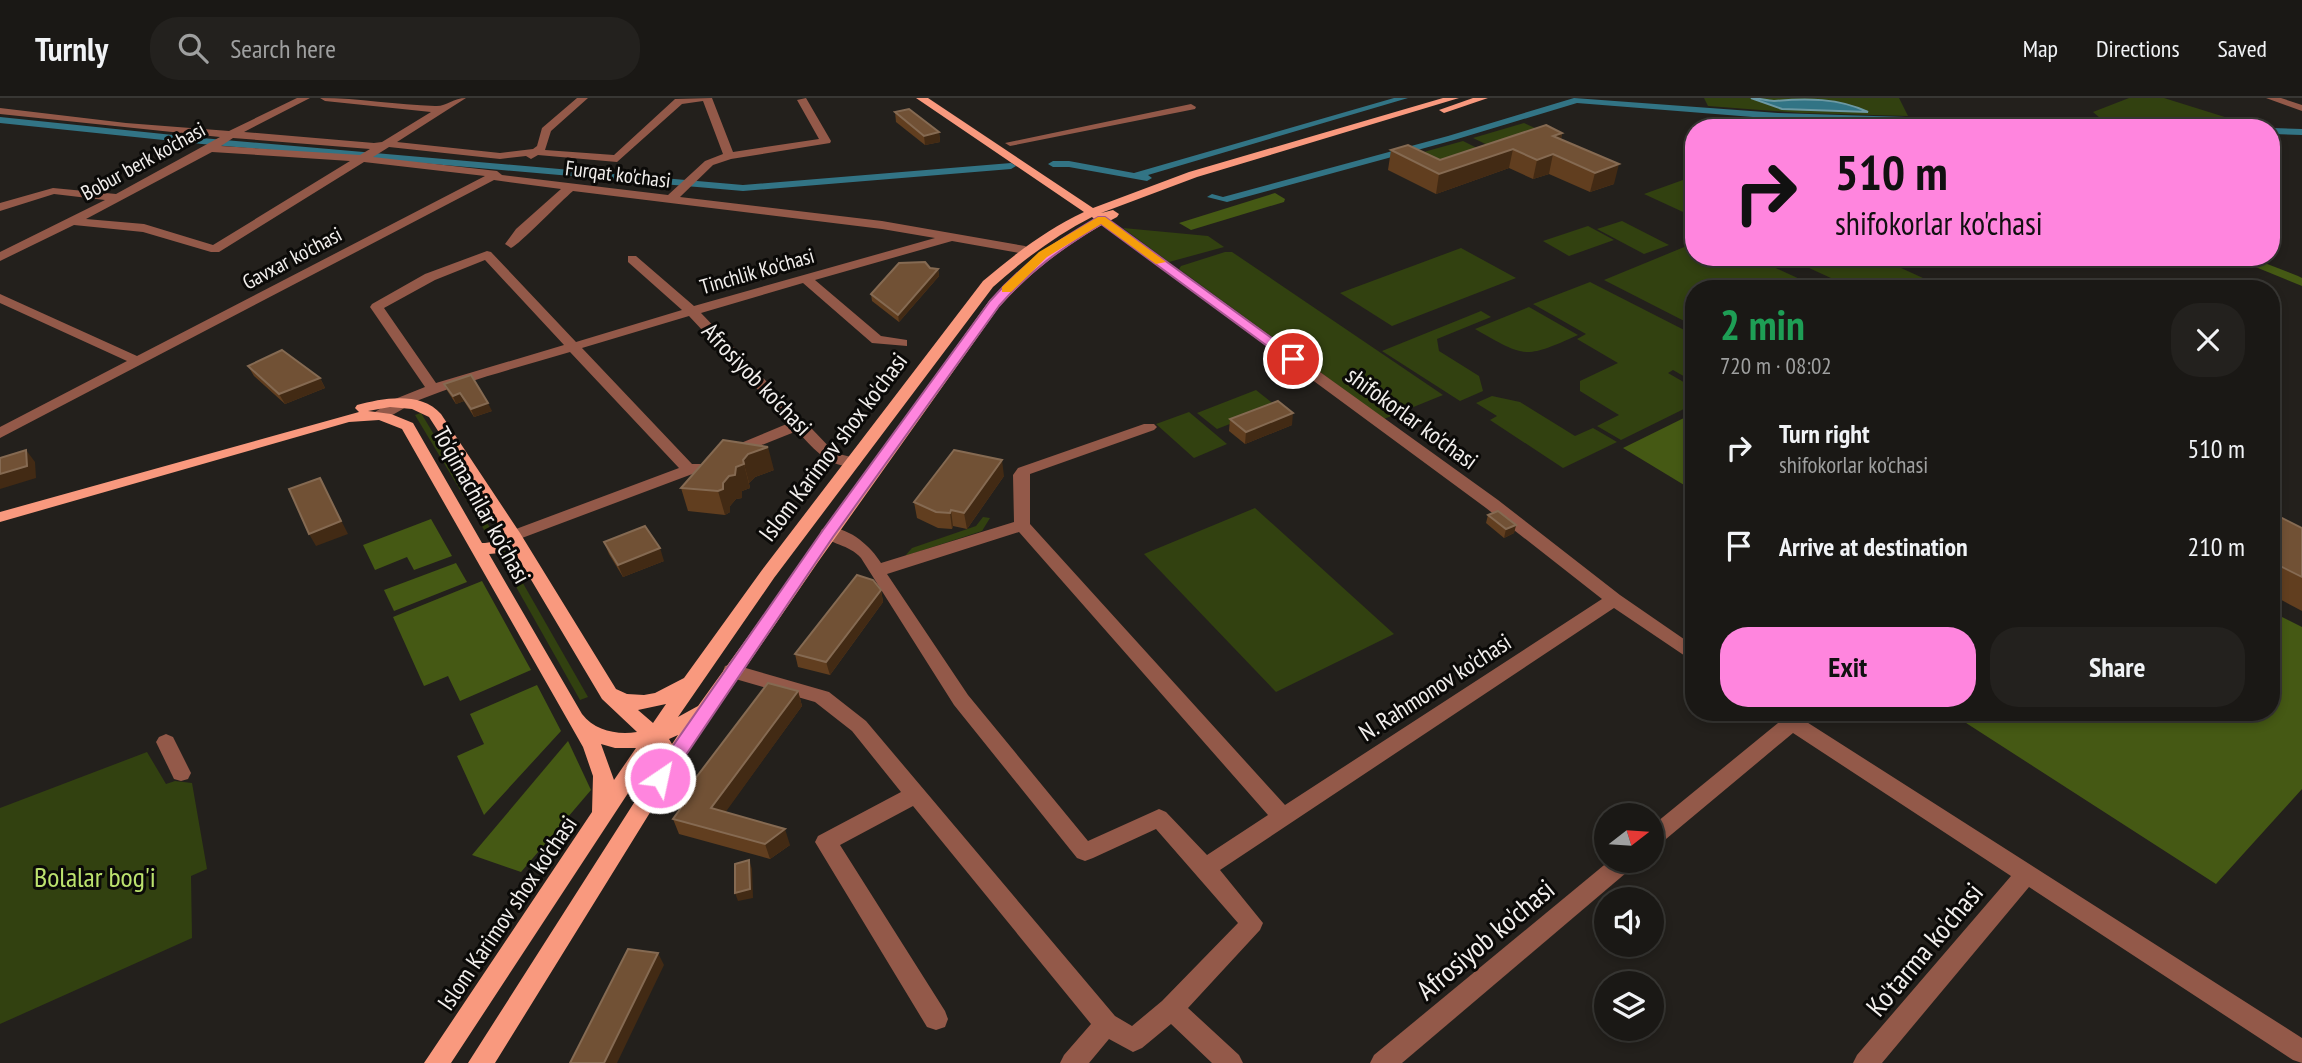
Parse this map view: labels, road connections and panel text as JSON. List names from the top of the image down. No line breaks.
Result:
{"streets":{"main road":["Islom Karimov shox ko'chasi","To'qimachilar ko'chasi"],"street":["Bobur berk ko'chasi","Furqat ko'chasi","Gavxar ko'chasi","Tinchlik Ko'chasi","Afrosiyob ko'chasi","shifokorlar ko'chasi","N. Rahmonov ko'chasi","Ko'tarma ko'chasi"]},"crossings":[["Bobur berk ko'chasi","Furqat ko'chasi"],["Furqat ko'chasi","Gavxar ko'chasi"],["Furqat ko'chasi","Tinchlik Ko'chasi"],["Furqat ko'chasi","Islom Karimov shox ko'chasi"],["Tinchlik Ko'chasi","Afrosiyob ko'chasi"],["Tinchlik Ko'chasi","To'qimachilar ko'chasi"],["Afrosiyob ko'chasi","Islom Karimov shox ko'chasi"],["shifokorlar ko'chasi","Islom Karimov shox ko'chasi"],["shifokorlar ko'chasi","N. Rahmonov ko'chasi"],["Islom Karimov shox ko'chasi","To'qimachilar ko'chasi"]],"parks":["Bolalar bog'i"],"north":"right","page":{"header":"Turnly","search":"Search here","nav":["Map","Directions","Saved"],"turn":["510 m","shifokorlar ko'chasi"],"heading":["2 min","720 m · 08:02"],"list":[{"name":"Turn right","note":"shifokorlar ko'chasi","value":"510 m"},{"name":"Arrive at destination","value":"210 m"}],"buttons":["Exit","Share"]}}
